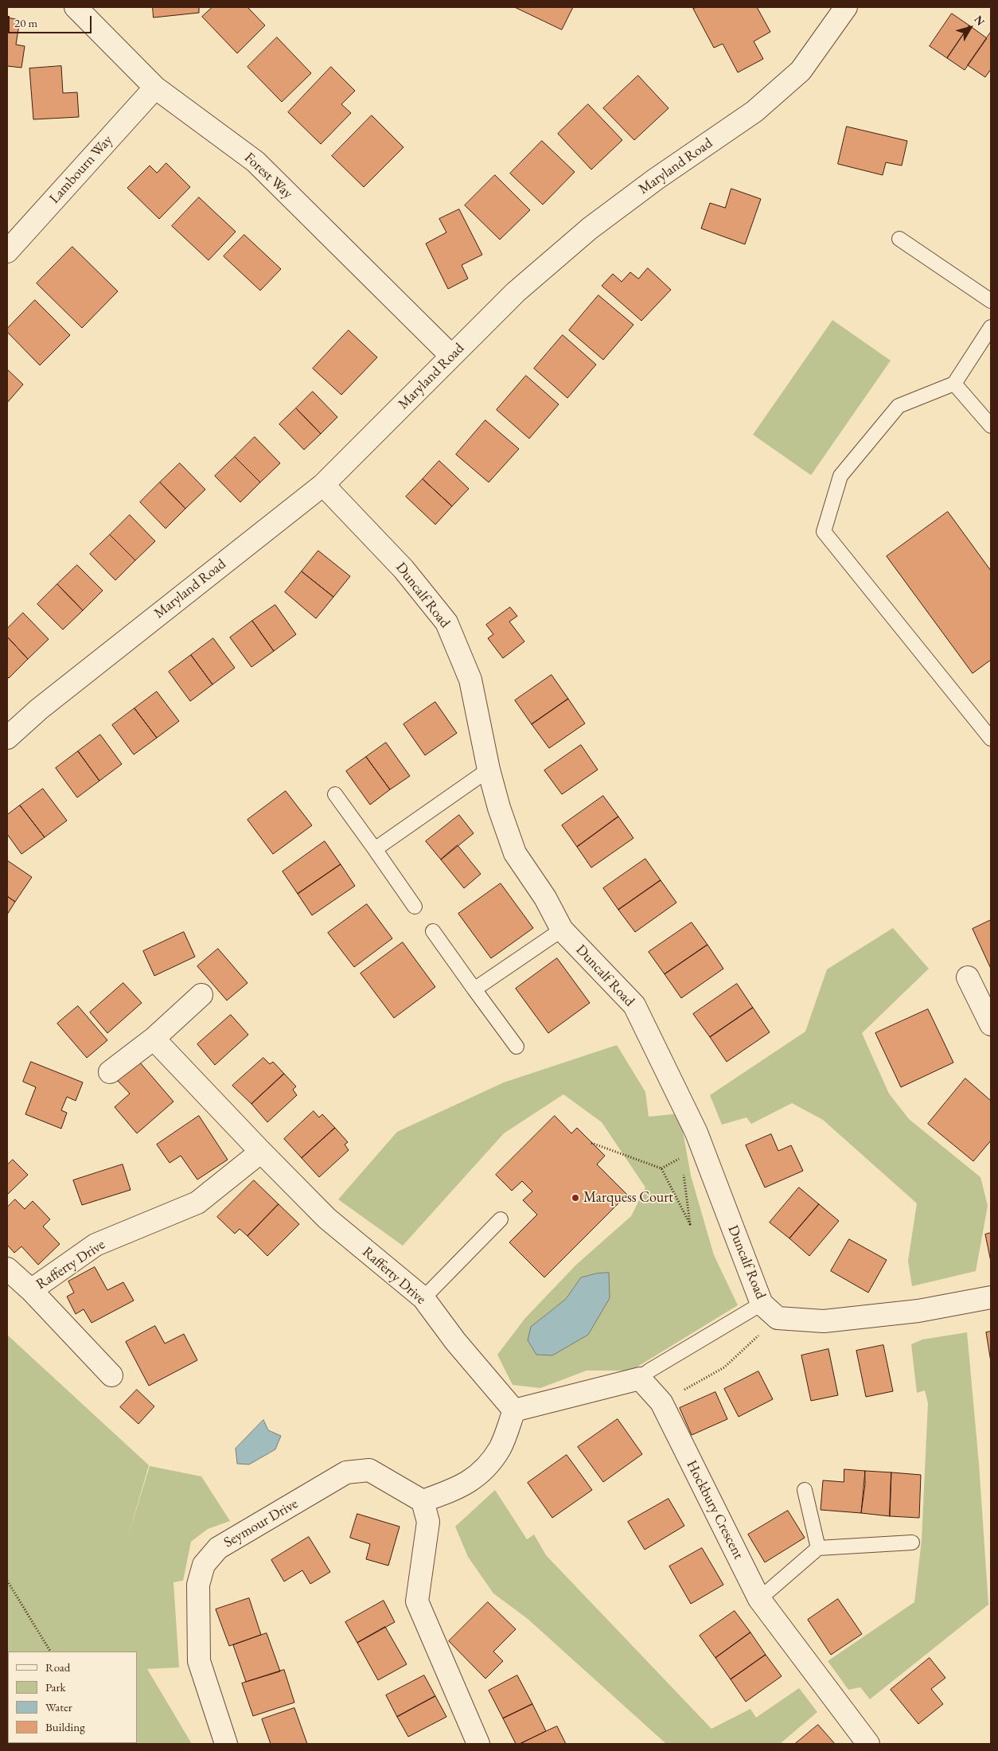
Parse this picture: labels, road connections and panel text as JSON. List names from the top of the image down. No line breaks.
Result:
{"streets":{"street":["Maryland Road","Lambourn Way","Forest Way","Duncalf Road","Rafferty Drive","Hockbury Crescent","Seymour Drive"]},"crossings":[["Maryland Road","Forest Way"],["Maryland Road","Duncalf Road"],["Lambourn Way","Forest Way"]],"places":["Marquess Court"],"legend":["Road","Park","Water","Building"],"scale_bar":"20 m","north":"top right"}
